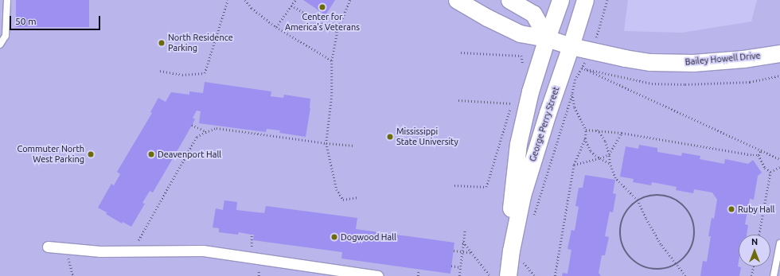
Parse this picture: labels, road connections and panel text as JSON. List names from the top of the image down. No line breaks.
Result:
{"streets":{"street":["Bailey Howell Drive","George Perry Street"]},"crossings":[["Bailey Howell Drive","George Perry Street"]],"places":["Center for America's Veterans","North Residence Parking","Mississippi State University","Commuter North West Parking","Deavenport Hall","Ruby Hall","Dogwood Hall"],"scale_bar":"50 m","north":"top"}
